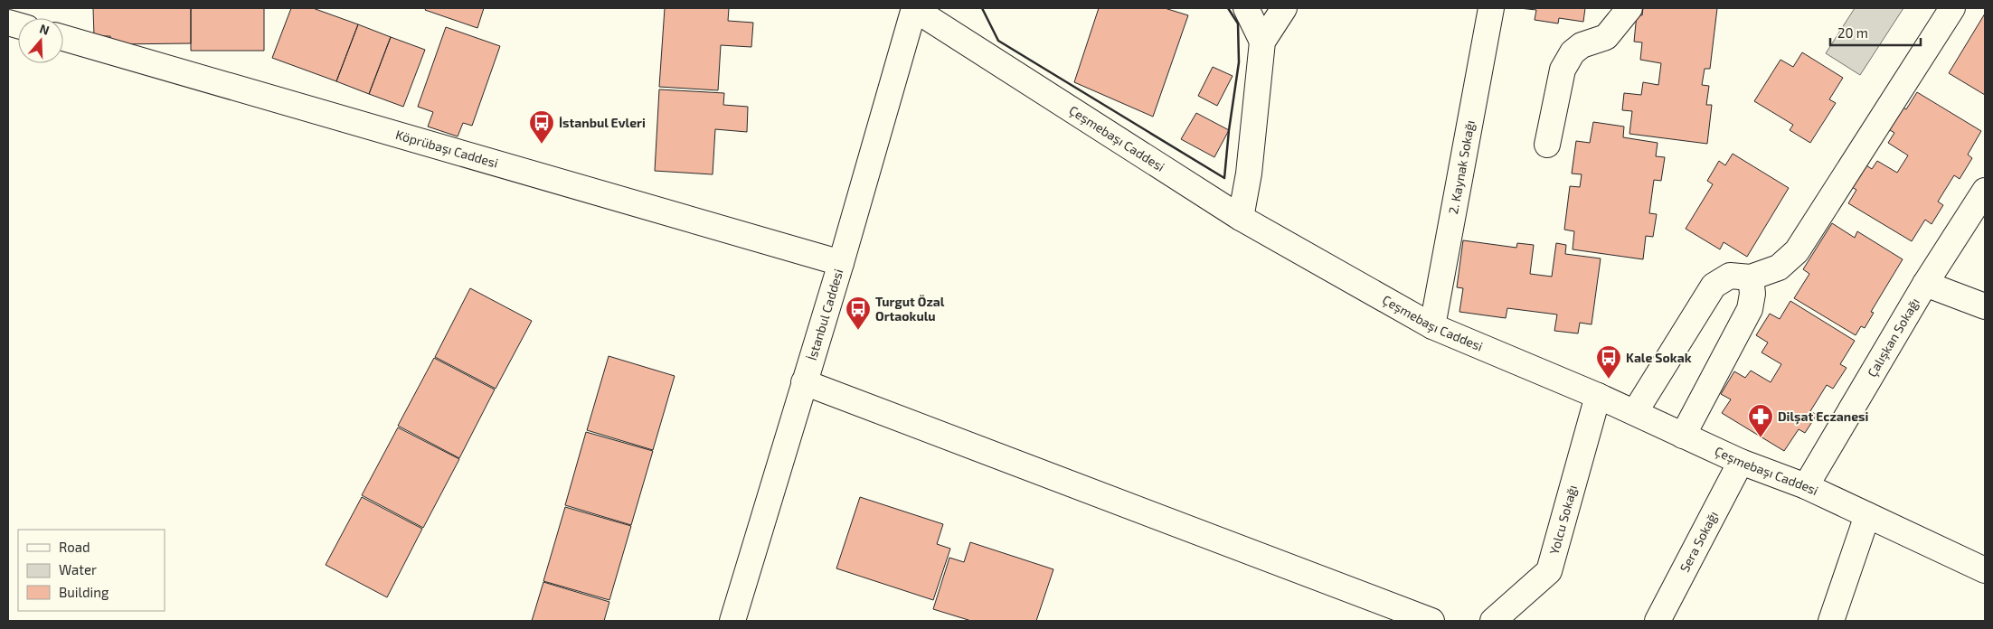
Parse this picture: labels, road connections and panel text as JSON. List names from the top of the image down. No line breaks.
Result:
{"streets":{"street":["Çeşmebaşı Caddesi","Köprübaşı Caddesi","2. Kaynak Sokağı","İstanbul Caddesi","Çalışkan Sokağı","Yolcu Sokağı","Sera Sokağı"]},"crossings":[["Çeşmebaşı Caddesi","2. Kaynak Sokağı"],["Çeşmebaşı Caddesi","İstanbul Caddesi"],["Çeşmebaşı Caddesi","Çalışkan Sokağı"],["Çeşmebaşı Caddesi","Yolcu Sokağı"],["Çeşmebaşı Caddesi","Sera Sokağı"],["Köprübaşı Caddesi","İstanbul Caddesi"]],"places":{"bus stop":["İstanbul Evleri","Turgut Özal Ortaokulu","Kale Sokak"],"pharmacy":["Dilşat Eczanesi"]},"legend":["Road","Water","Building"],"scale_bar":"20 m","north":"top"}
